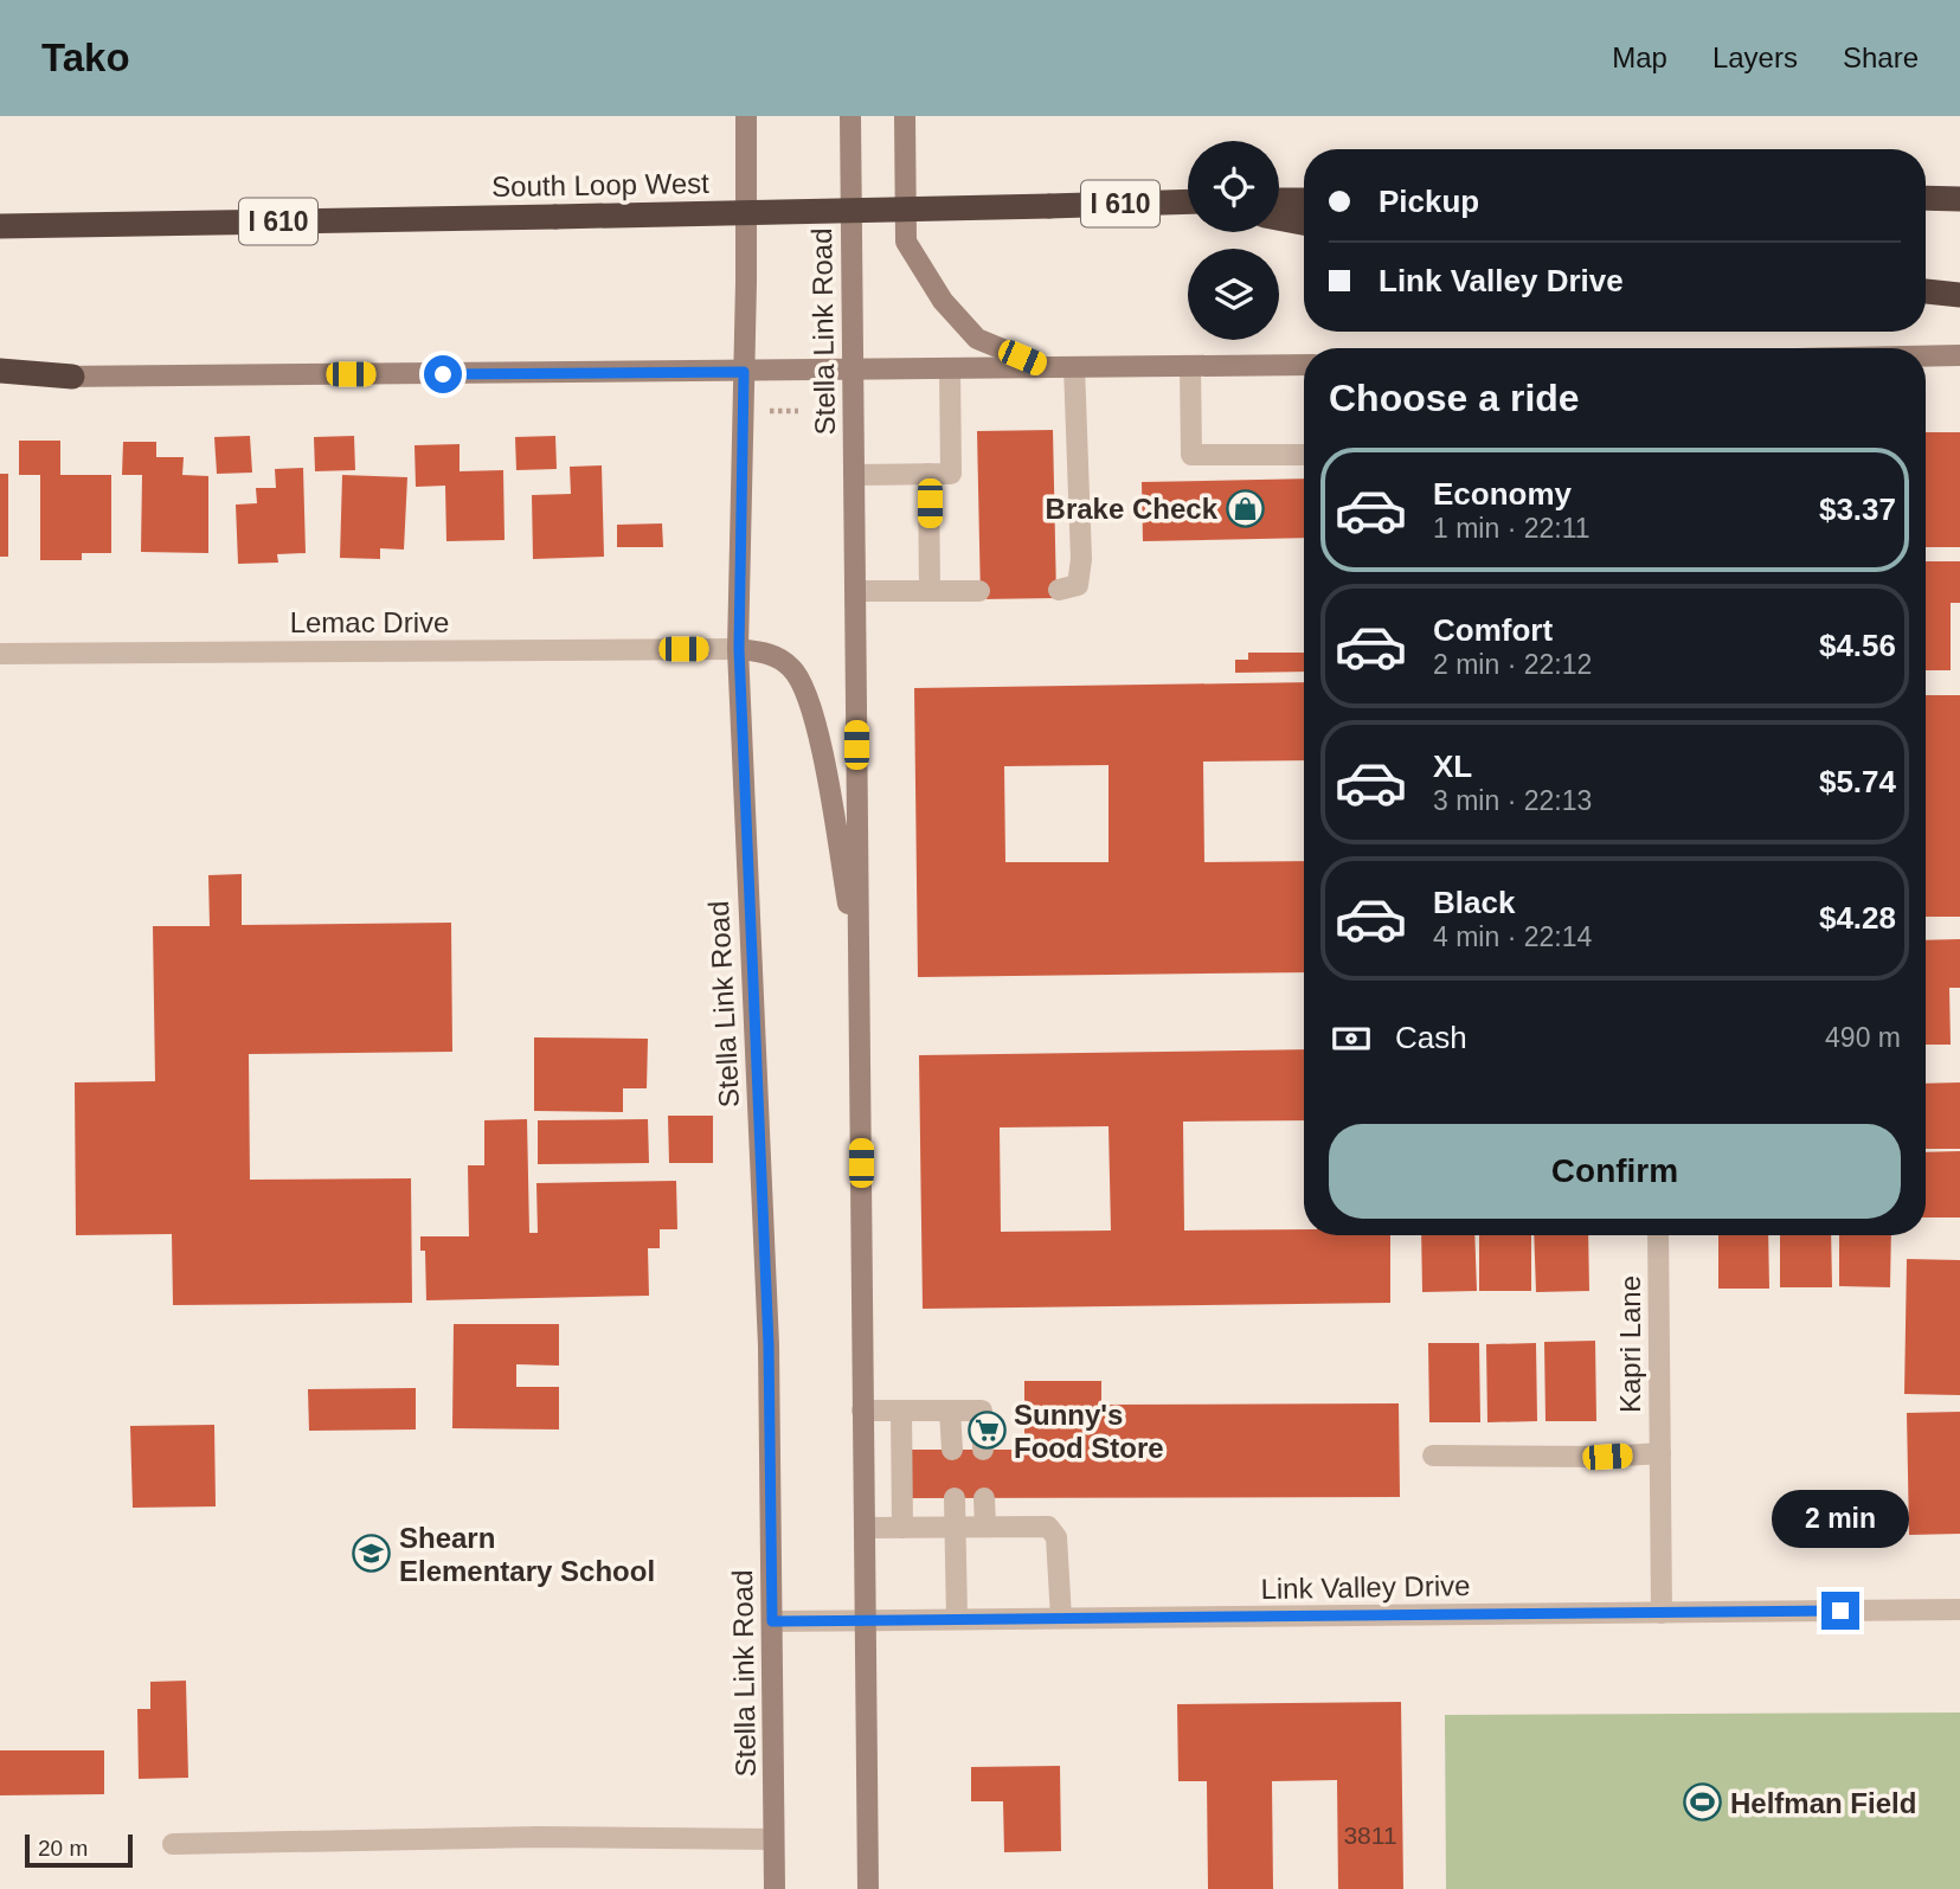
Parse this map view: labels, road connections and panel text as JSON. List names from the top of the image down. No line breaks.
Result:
{"streets":{"highway":["South Loop West","I 610"],"main road":["Stella Link Road"],"street":["Lemac Drive","Kapri Lane","Link Valley Drive"]},"crossings":[["Stella Link Road","Lemac Drive"],["Stella Link Road","Link Valley Drive"],["Kapri Lane","Link Valley Drive"]],"places":{"shop":["Brake Check"],"supermarket":["Sunny's Food Store"],"school or university":["Shearn Elementary School"],"sports":["Helfman Field"]},"house_numbers":["3811"],"scale_bar":"20 m","page":{"header":"Tako","nav":["Map","Layers","Share"],"banner":["Pickup","Link Valley Drive"],"heading":"Choose a ride","list":[{"name":"Economy","note":"1 min · 22:11","value":"$3.37"},{"name":"Comfort","note":"2 min · 22:12","value":"$4.56"},{"name":"XL","note":"3 min · 22:13","value":"$5.74"},{"name":"Black","note":"4 min · 22:14","value":"$4.28"}],"pay":["Cash","490 m"],"buttons":"Confirm","bubble":"2 min","scale":"20 m"}}
